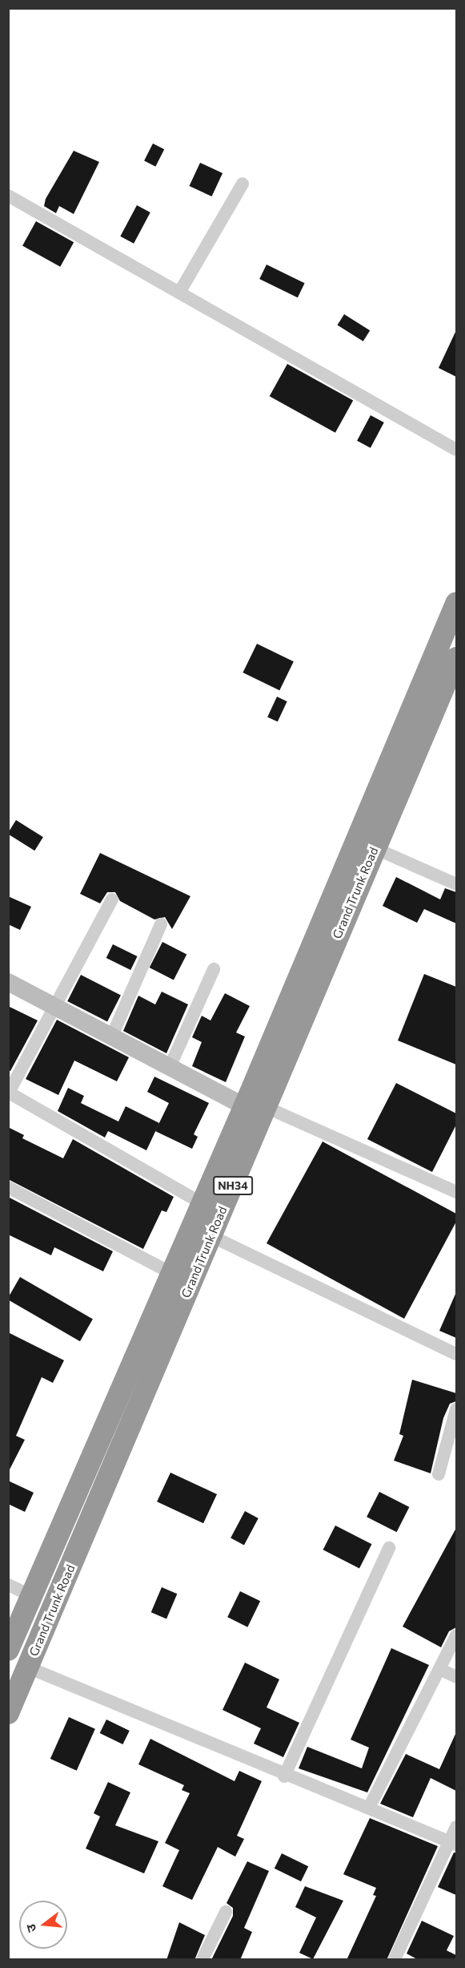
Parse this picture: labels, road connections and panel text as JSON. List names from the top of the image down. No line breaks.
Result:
{"streets":{"highway":["Grand Trunk Road","NH34"]},"north":"left"}
